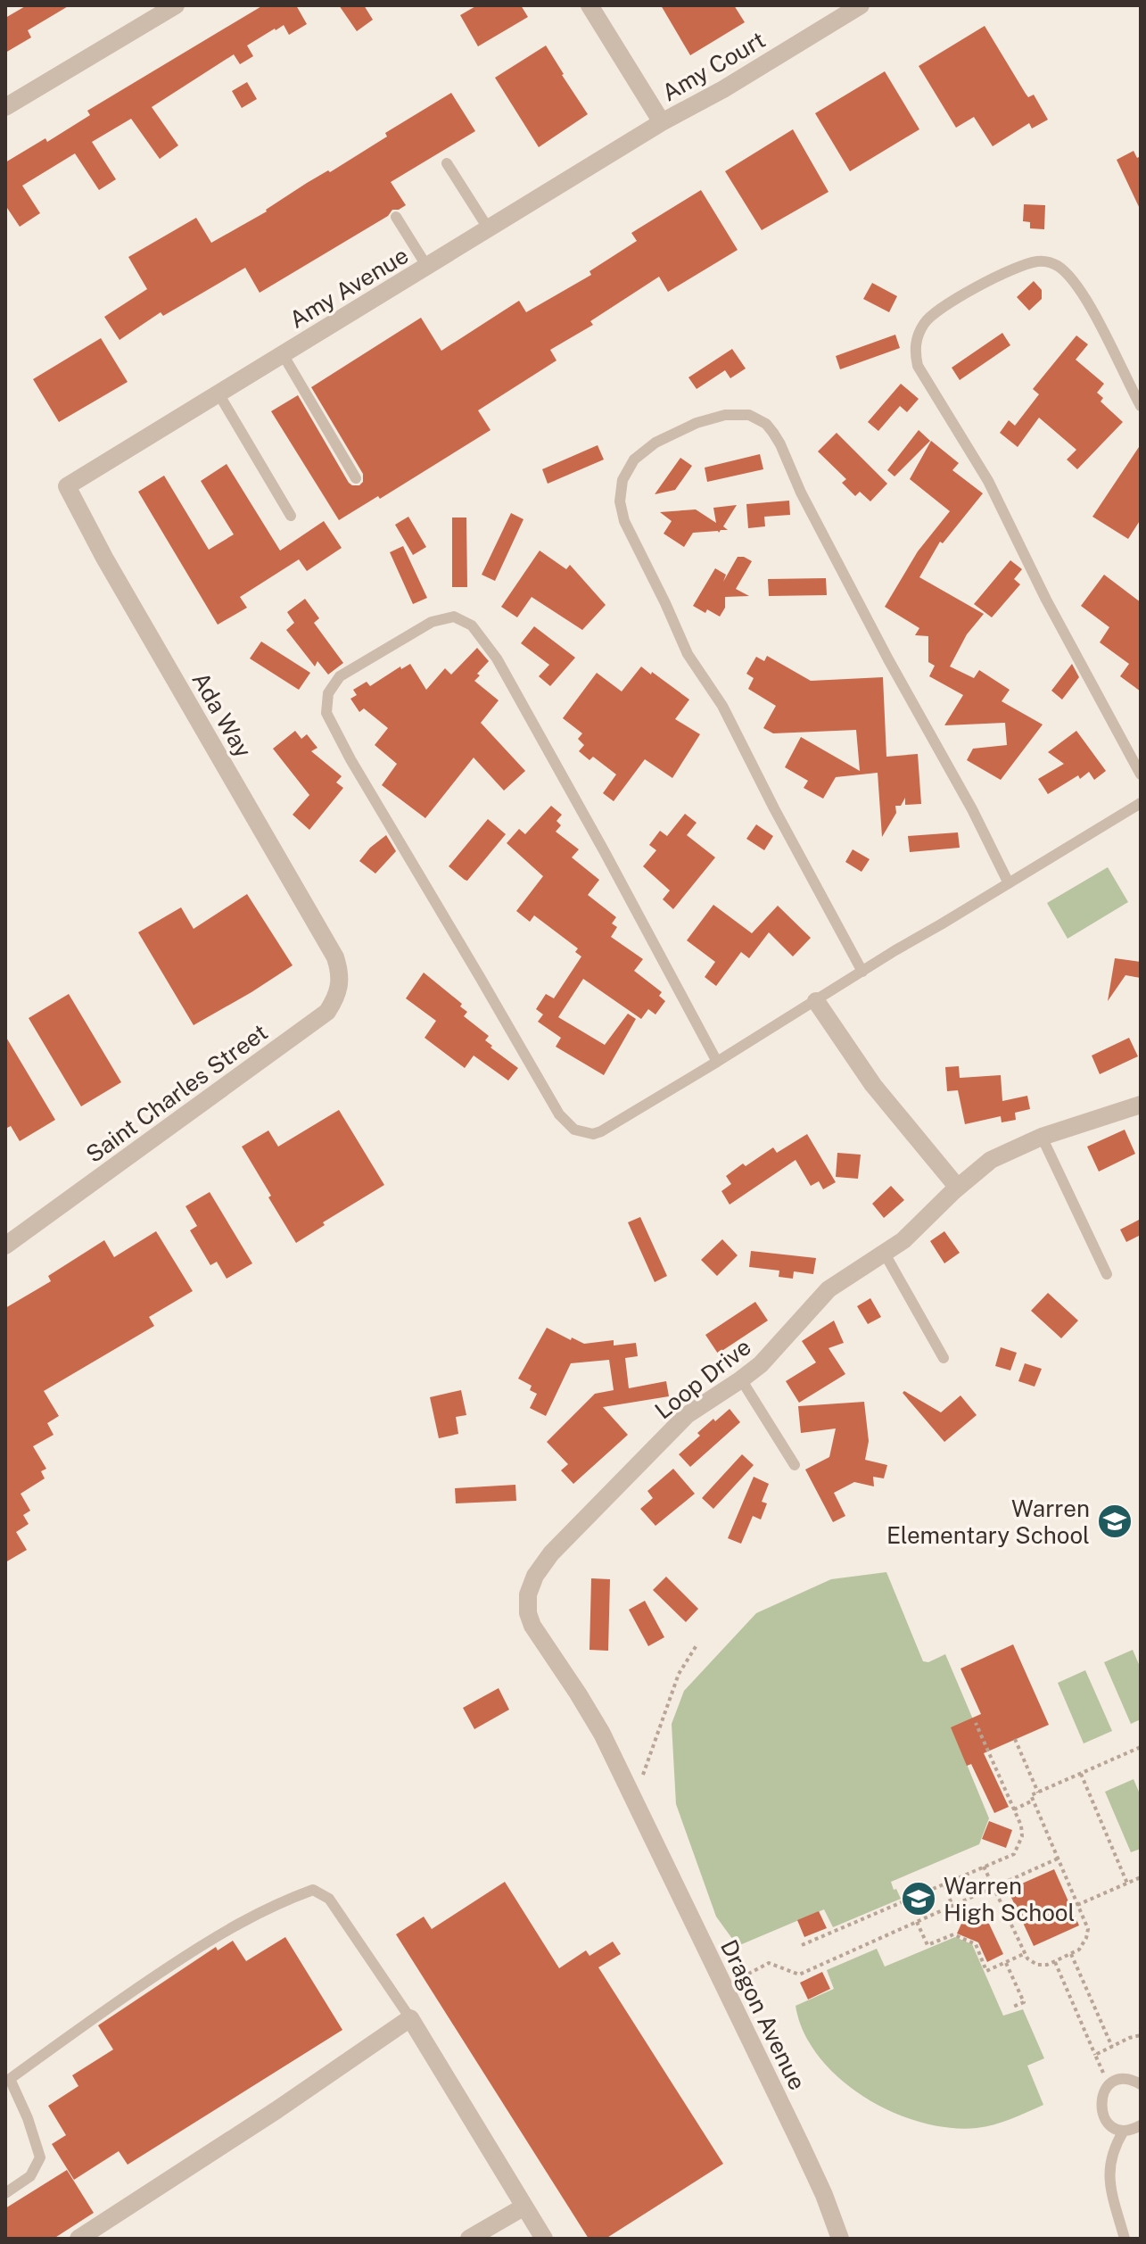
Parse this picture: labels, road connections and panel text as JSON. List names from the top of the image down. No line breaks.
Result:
{"streets":{"street":["Amy Court","Amy Avenue","Ada Way","Saint Charles Street","Loop Drive","Dragon Avenue"]},"crossings":[["Amy Court","Amy Avenue"],["Amy Avenue","Ada Way"],["Ada Way","Saint Charles Street"],["Loop Drive","Dragon Avenue"]],"places":{"school or university":["Warren Elementary School","Warren High School"]}}
